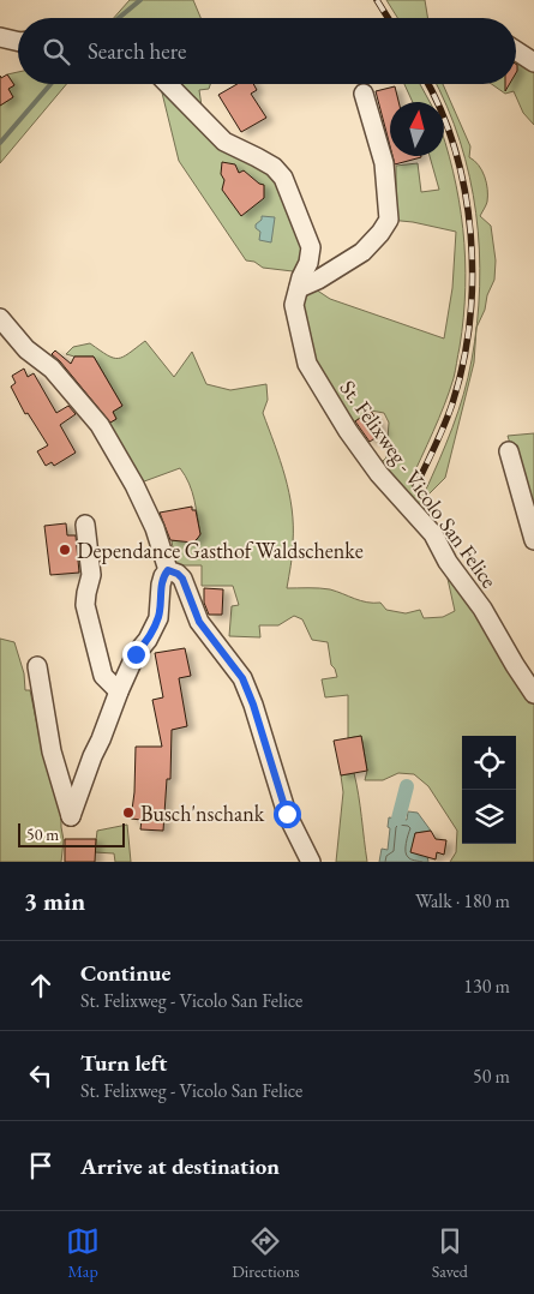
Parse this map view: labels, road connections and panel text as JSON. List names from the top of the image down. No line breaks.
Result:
{"streets":{"street":["St. Felixweg - Vicolo San Felice"]},"places":["Dependance Gasthof Waldschenke","Busch'nschank"],"scale_bar":"50 m","north":"top","page":{"search":"Search here","scale":"50 m","heading":["3 min","Walk · 180 m"],"list":[["Continue","St. Felixweg - Vicolo San Felice","130 m"],["Turn left","St. Felixweg - Vicolo San Felice","50 m"],"Arrive at destination"],"nav":["Map","Directions","Saved"]}}
